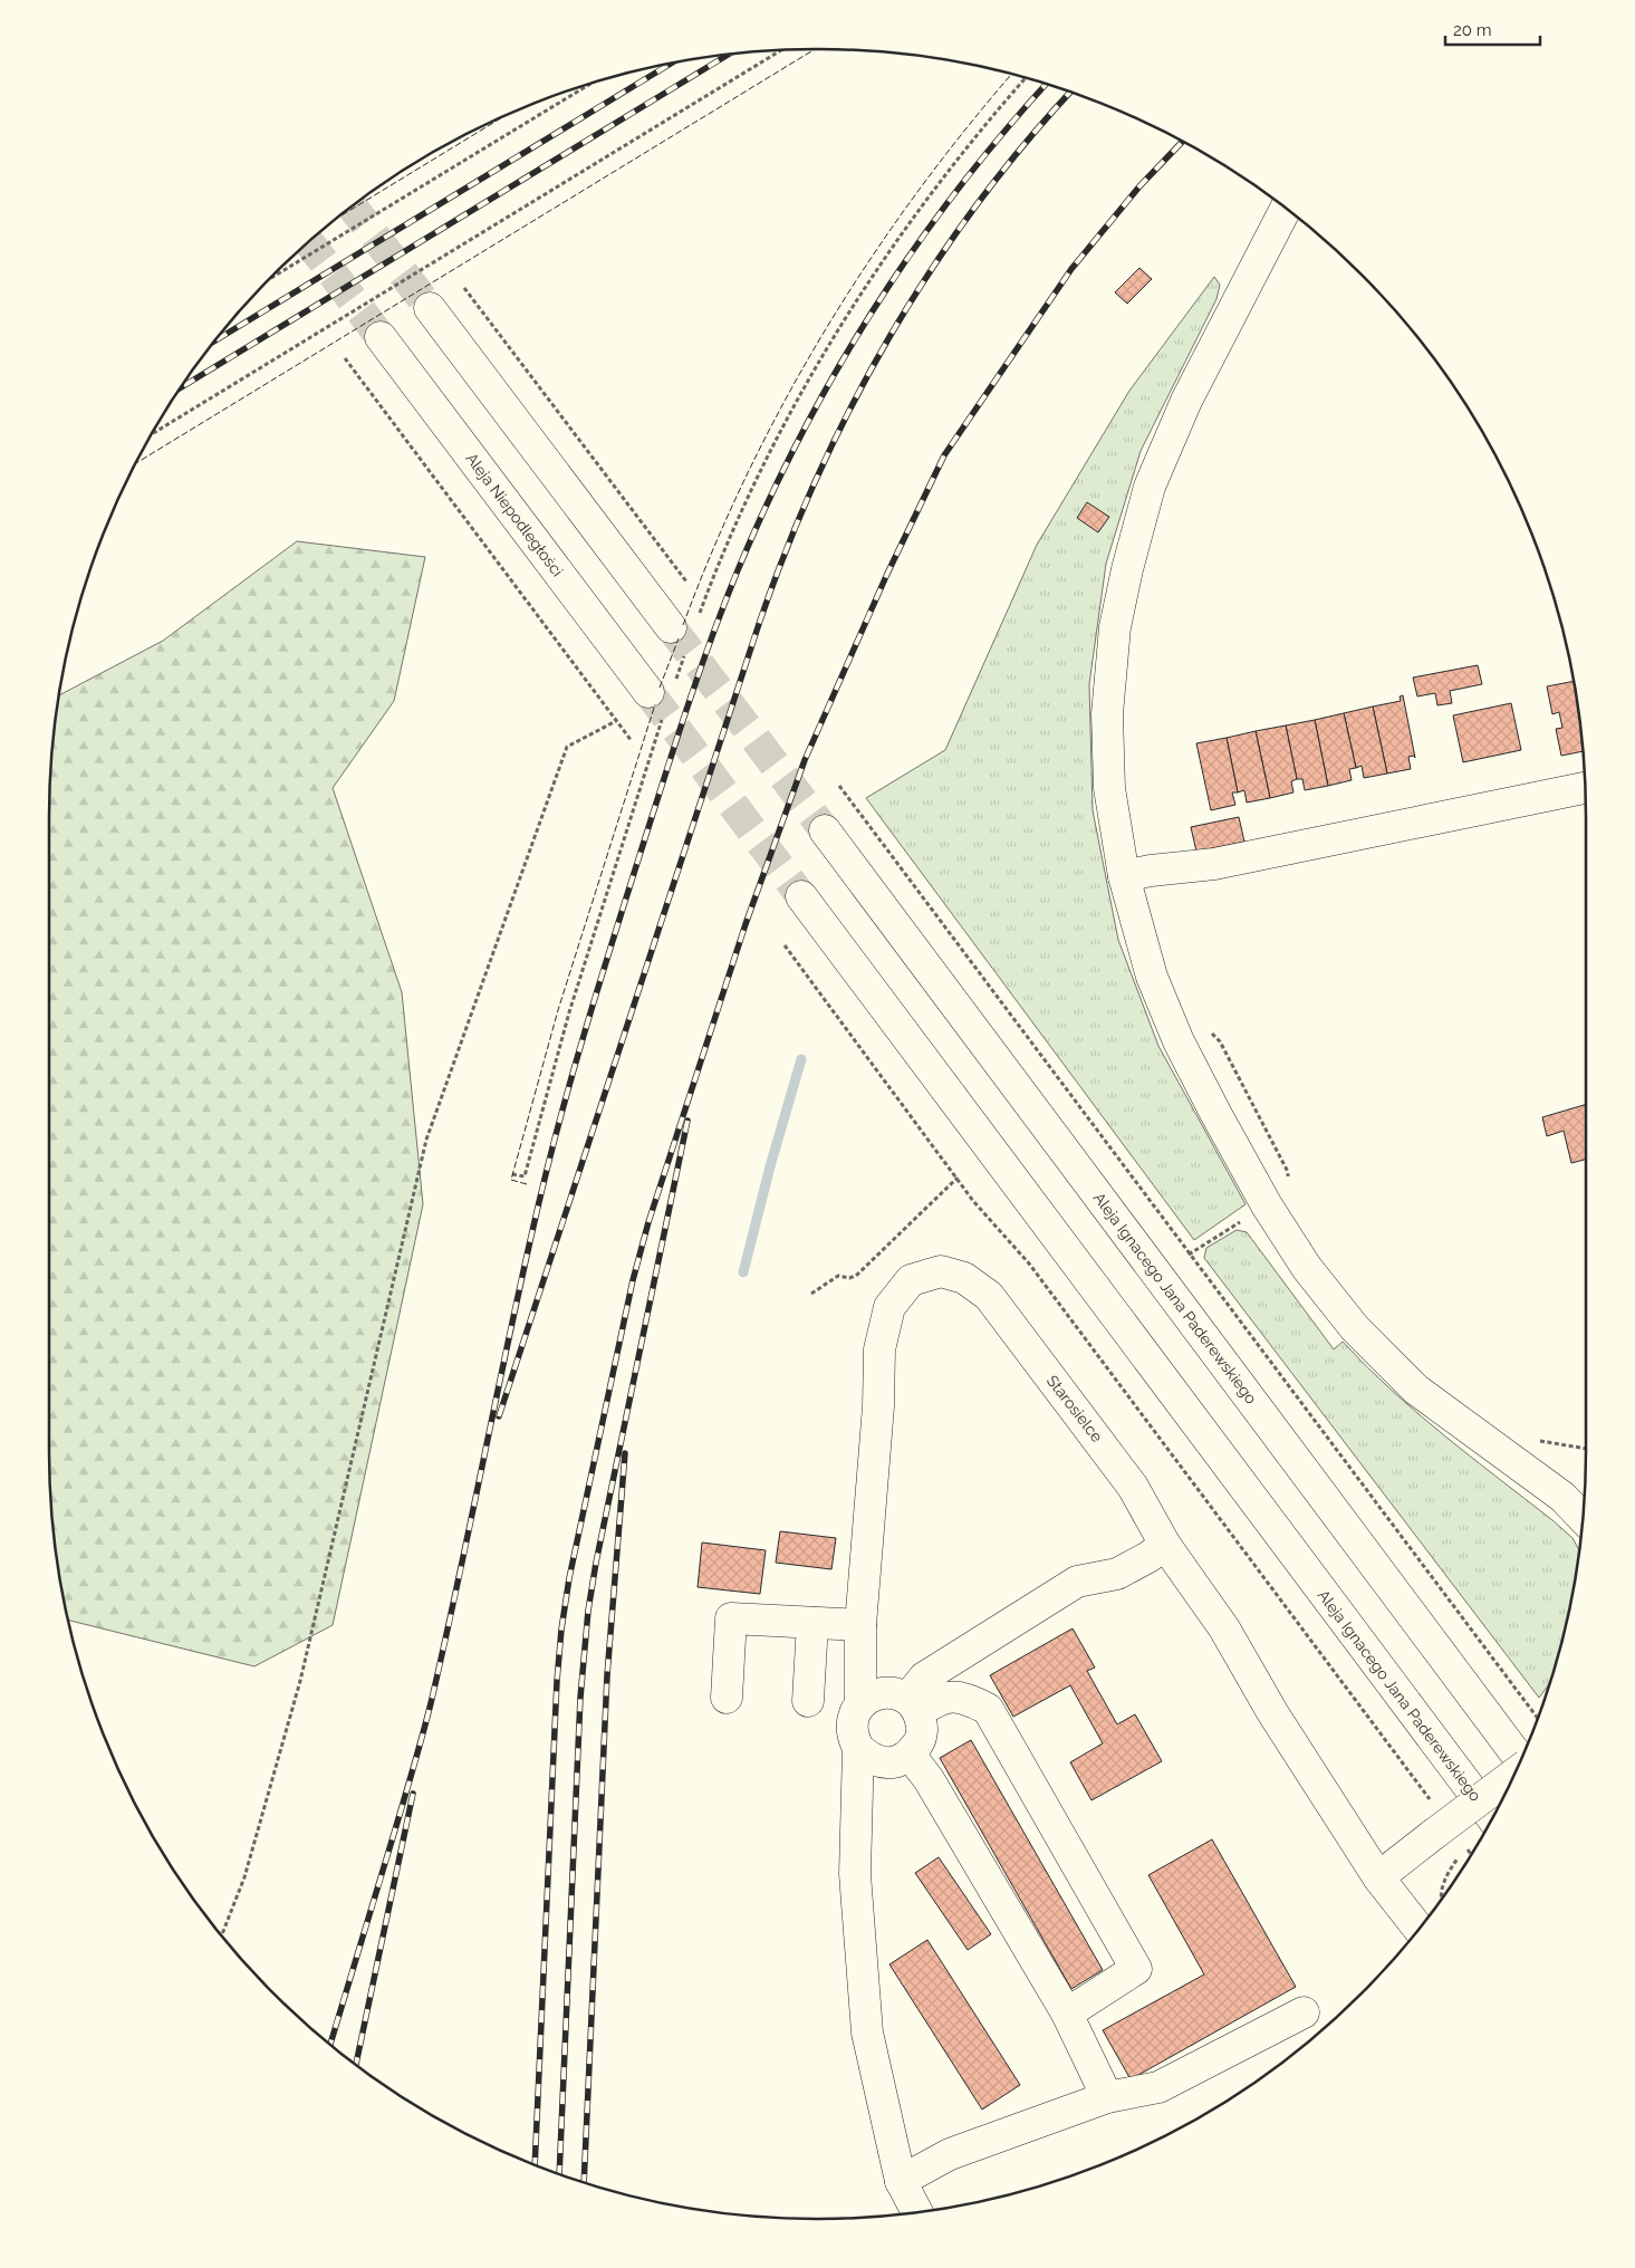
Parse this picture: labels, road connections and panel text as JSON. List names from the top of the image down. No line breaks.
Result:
{"streets":{"main road":["Aleja Niepodległości","Aleja Ignacego Jana Paderewskiego","Starosielce"]},"scale_bar":"20 m"}
